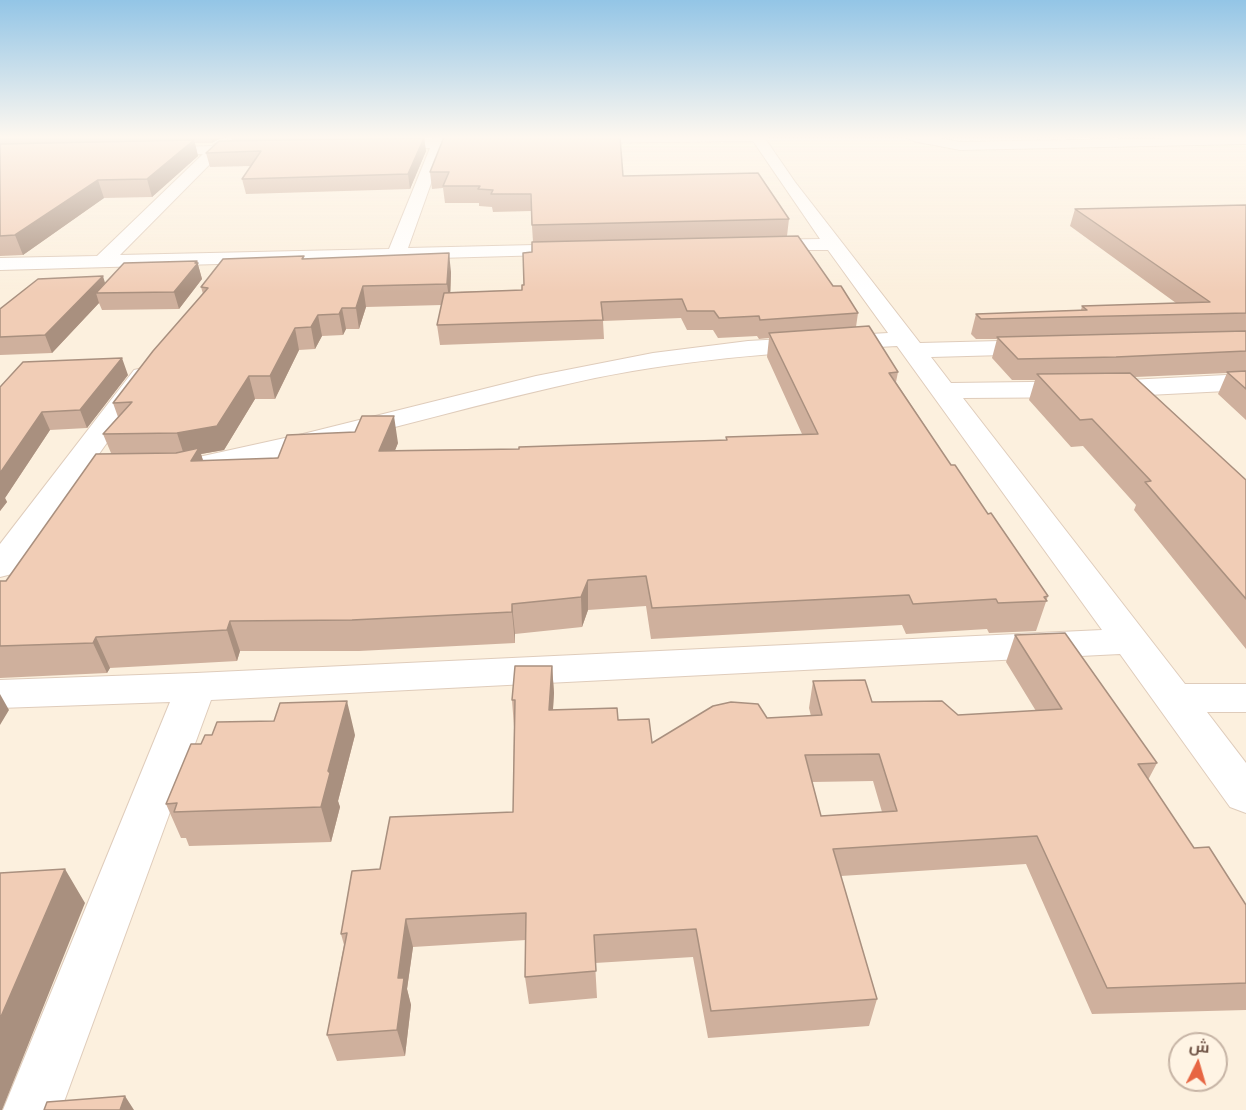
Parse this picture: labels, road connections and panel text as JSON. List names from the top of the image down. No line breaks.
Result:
{"north":"top"}
